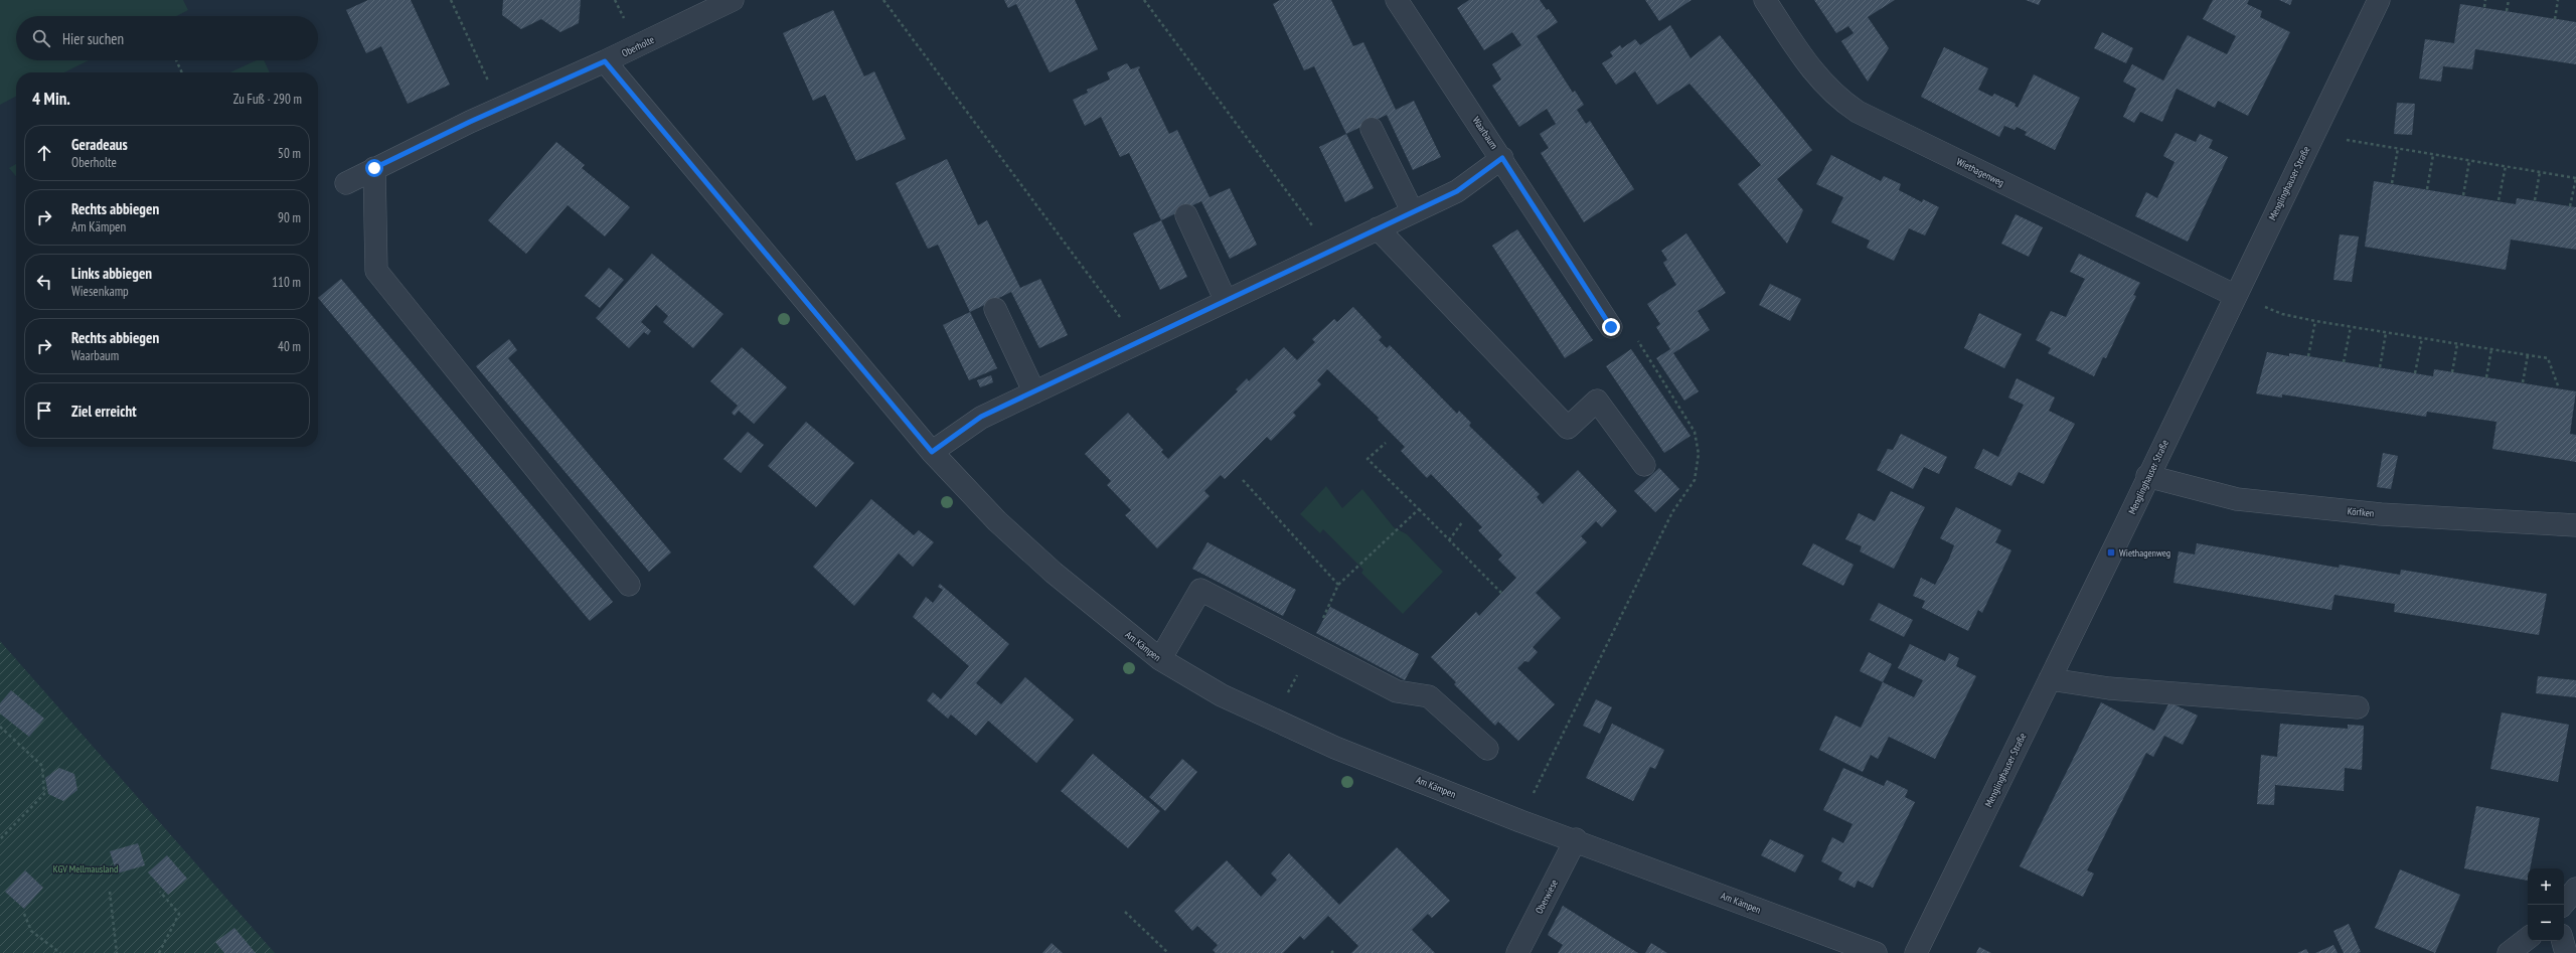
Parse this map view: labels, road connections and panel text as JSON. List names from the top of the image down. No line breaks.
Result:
{"streets":{"street":["Oberholte","Waarbaum","Wiethagenweg","Menglinghauser Straße","Körfken","Am Kämpen","Oberwiese"]},"crossings":[["Oberholte","Am Kämpen"],["Wiethagenweg","Menglinghauser Straße"],["Menglinghauser Straße","Körfken"],["Am Kämpen","Oberwiese"]],"parks":["KGV Mellmausland"],"places":{"transit":["Wiethagenweg"]},"page":{"search":"Hier suchen","heading":["4 Min.","Zu Fuß · 290 m"],"list":[["Geradeaus","Oberholte","50 m"],["Rechts abbiegen","Am Kämpen","90 m"],["Links abbiegen","Wiesenkamp","110 m"],["Rechts abbiegen","Waarbaum","40 m"],"Ziel erreicht"],"map_buttons":["+","−"]}}
